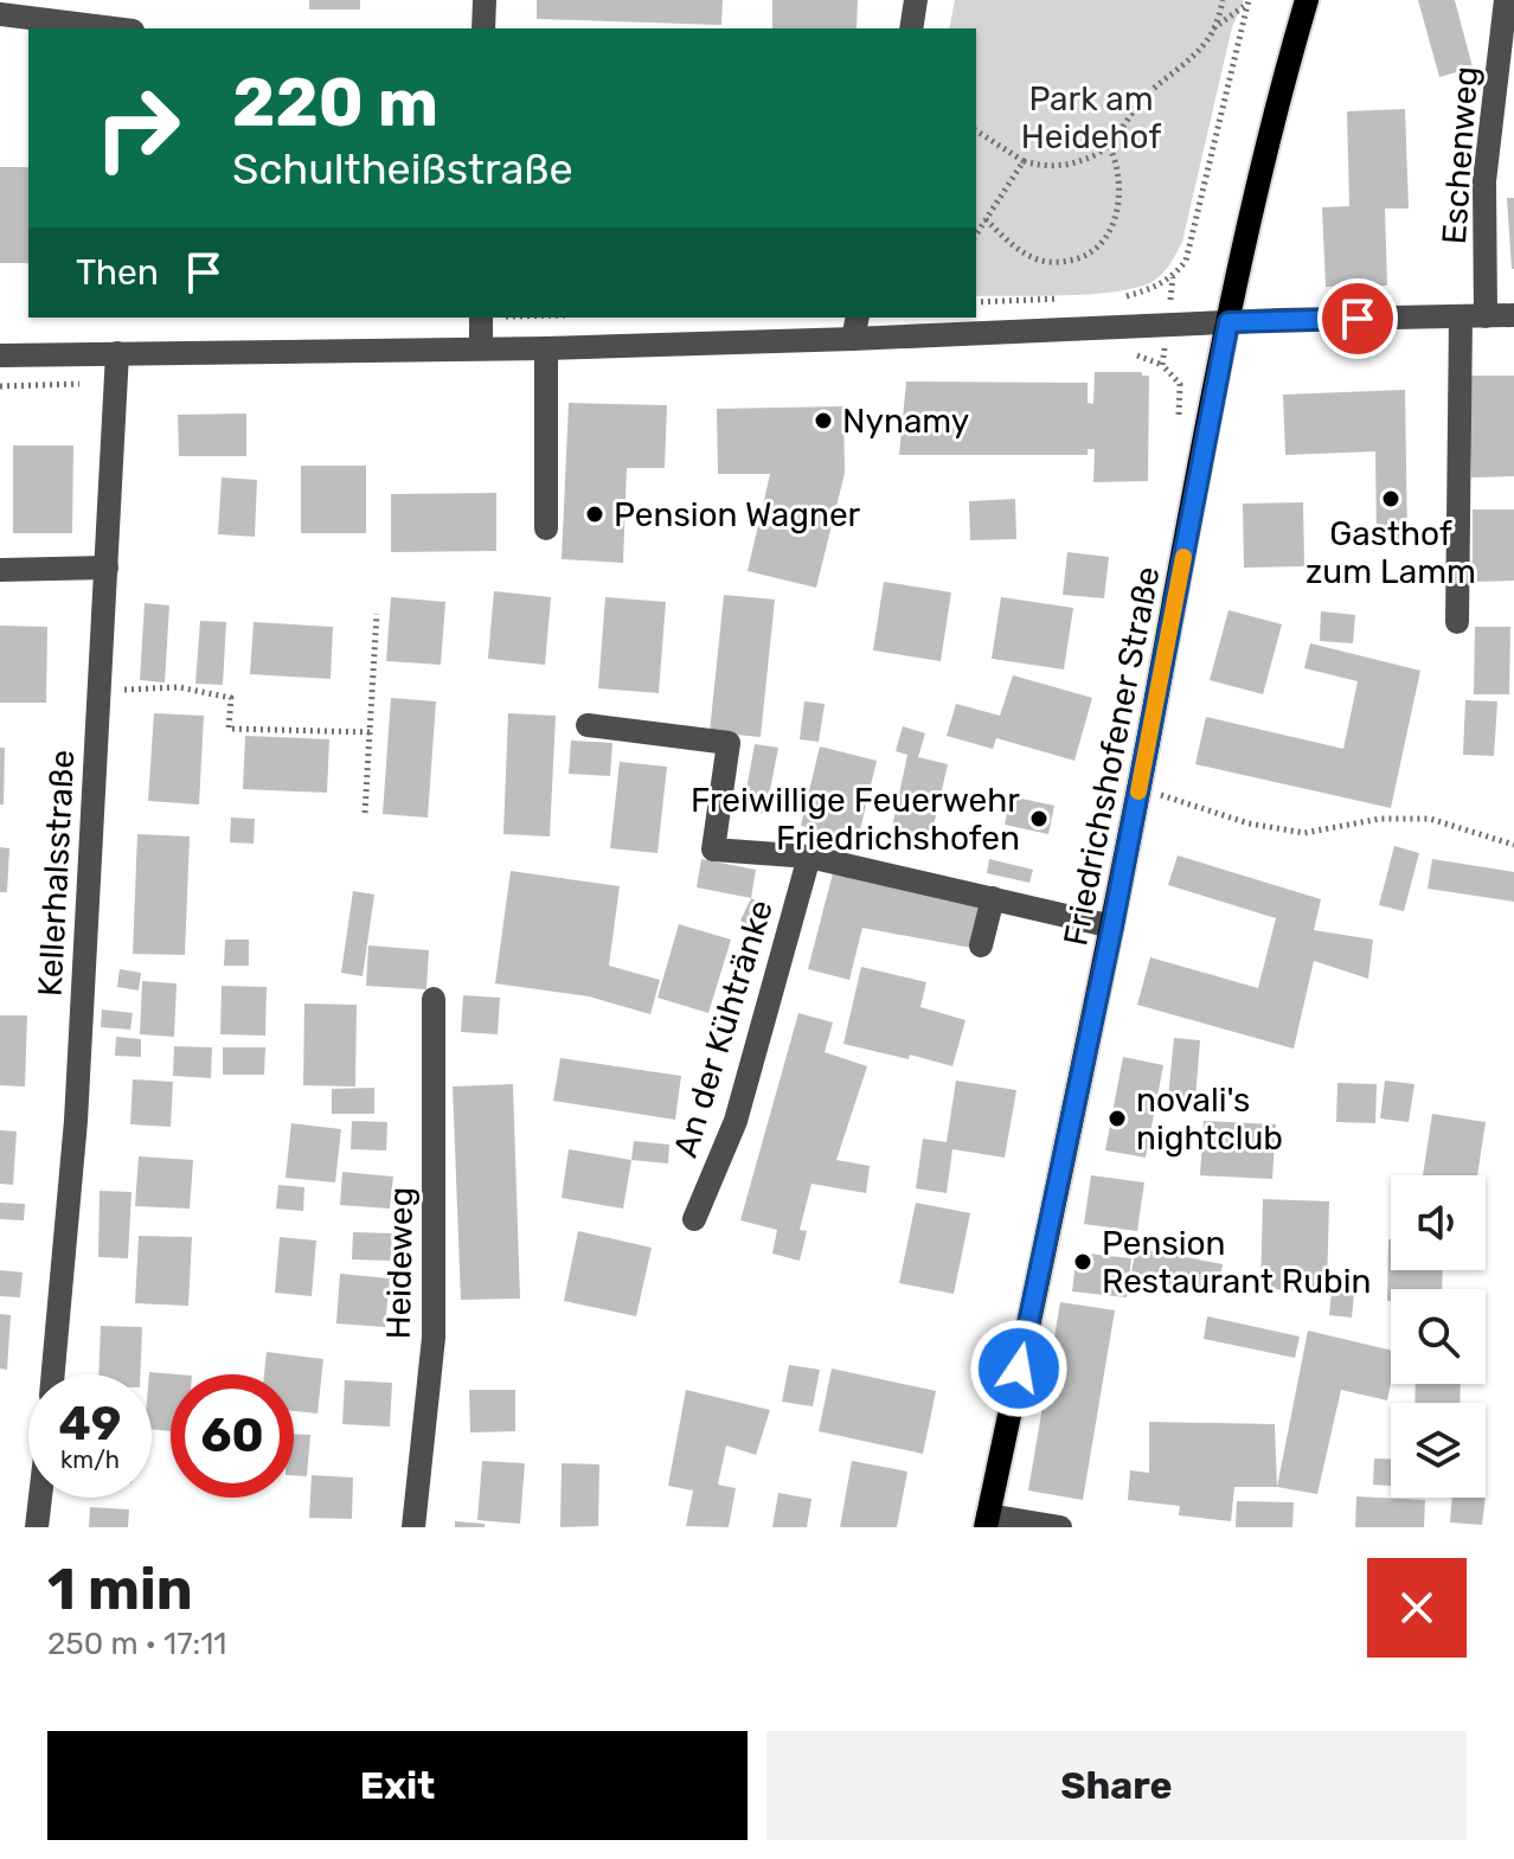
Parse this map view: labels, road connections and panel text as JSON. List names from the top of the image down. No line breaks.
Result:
{"streets":{"main road":["Friedrichshofener Straße"],"street":["Eschenweg","Kellerhalsstraße","An der Kühtränke","Heideweg"]},"crossings":[["Friedrichshofener Straße","An der Kühtränke"]],"parks":["Park am Heidehof"],"places":["Nynamy","Gasthof zum Lamm","Pension Wagner","Freiwillige Feuerwehr Friedrichshofen","novali's nightclub","Pension Restaurant Rubin"],"page":{"turn":["220 m","Schultheißstraße"],"then":"Then","speed":"49 km/h","limit":"60","heading":["1 min","250 m · 17:11"],"buttons":["Exit","Share"]}}
